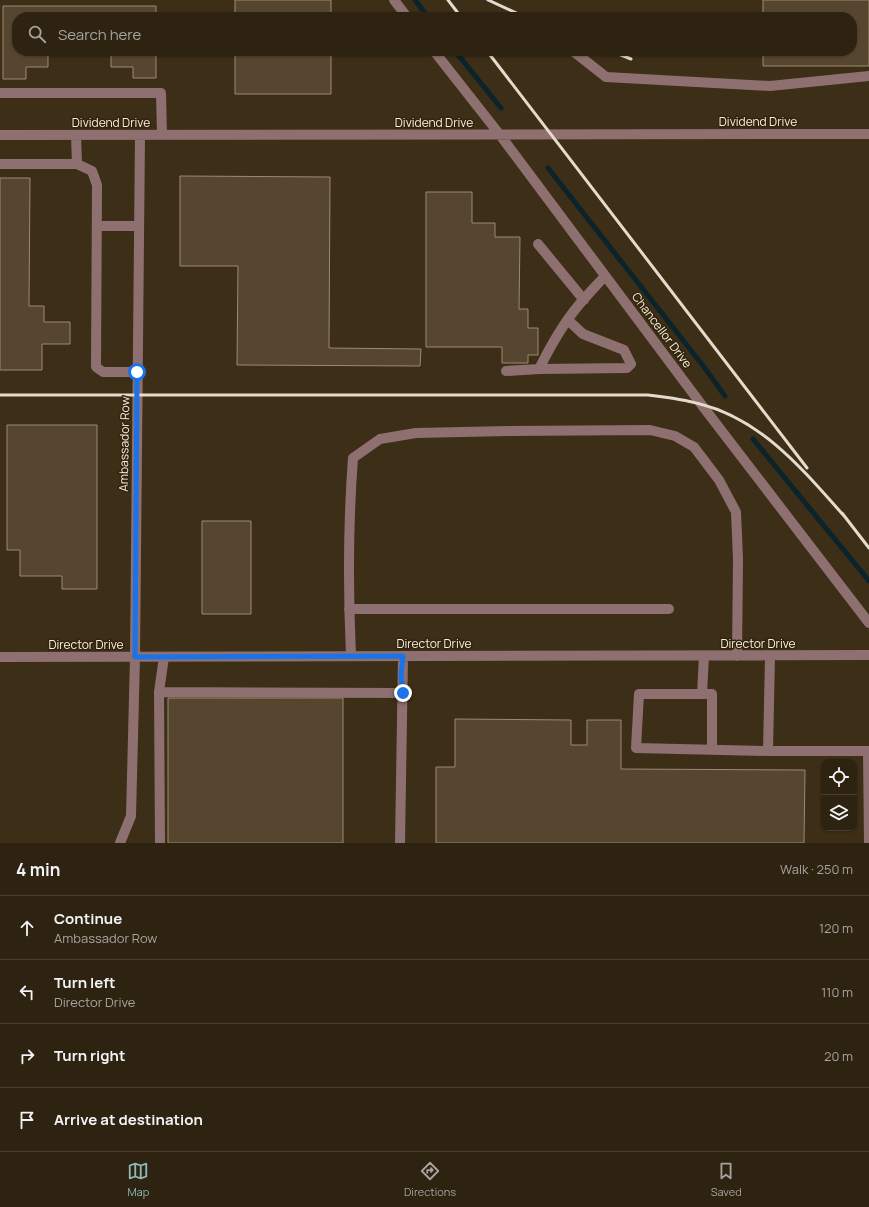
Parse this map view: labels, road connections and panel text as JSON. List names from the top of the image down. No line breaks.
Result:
{"streets":{"street":["Dividend Drive","Chancellor Drive","Ambassador Row","Director Drive"]},"crossings":[["Dividend Drive","Chancellor Drive"],["Dividend Drive","Ambassador Row"],["Ambassador Row","Director Drive"]],"page":{"search":"Search here","heading":["4 min","Walk · 250 m"],"list":[["Continue","Ambassador Row","120 m"],["Turn left","Director Drive","110 m"],["Turn right","20 m"],"Arrive at destination"],"nav":["Map","Directions","Saved"]}}
